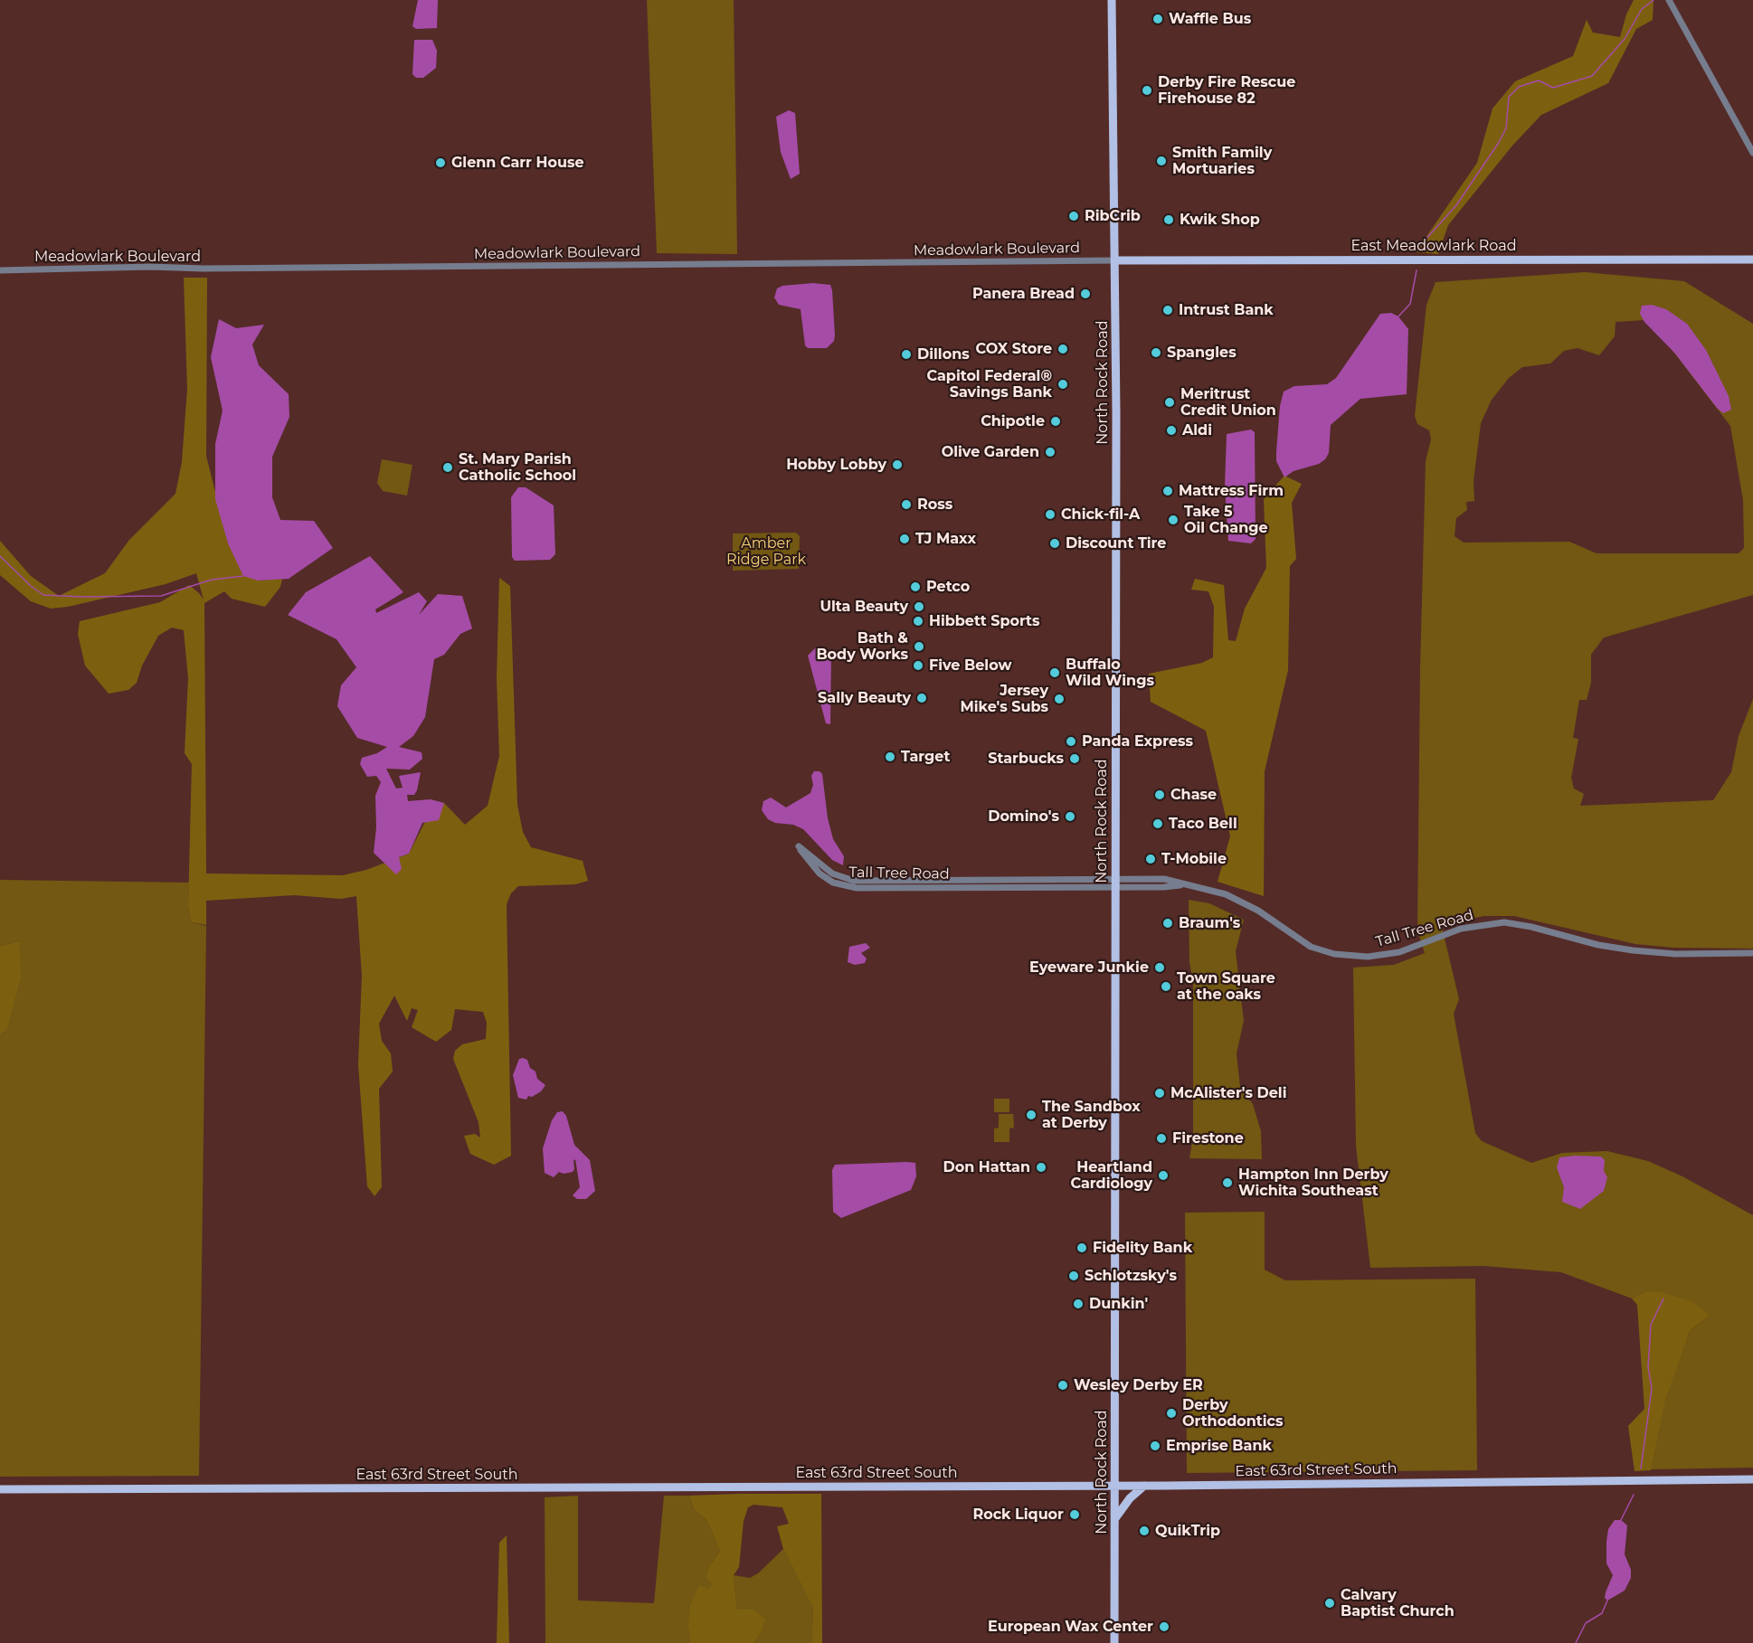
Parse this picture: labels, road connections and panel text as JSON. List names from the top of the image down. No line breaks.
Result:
{"streets":{"main road":["East Meadowlark Road","North Rock Road","East 63rd Street South"],"street":["Meadowlark Boulevard","Tall Tree Road"]},"crossings":[["East Meadowlark Road","Meadowlark Boulevard"],["East Meadowlark Road","North Rock Road"],["Meadowlark Boulevard","North Rock Road"],["North Rock Road","Tall Tree Road"],["North Rock Road","East 63rd Street South"]],"parks":["Amber Ridge Park"],"places":["Waffle Bus","Derby Fire Rescue Firehouse 82","Smith Family Mortuaries","Glenn Carr House","RibCrib","Kwik Shop","Panera Bread","Intrust Bank","COX Store","Spangles","Dillons","Capitol Federal® Savings Bank","Meritrust Credit Union","Chipotle","Aldi","Olive Garden","Hobby Lobby","St. Mary Parish Catholic School","Mattress Firm","Ross","Chick-fil-A","Take 5 Oil Change","TJ Maxx","Discount Tire","Petco","Ulta Beauty","Hibbett Sports","Bath & Body Works","Five Below","Buffalo Wild Wings","Sally Beauty","Jersey Mike's Subs","Panda Express","Target","Starbucks","Chase","Domino's","Taco Bell","T-Mobile","Braum's","Eyeware Junkie","Town Square at the oaks","McAlister's Deli","The Sandbox at Derby","Firestone","Don Hattan","Heartland Cardiology","Hampton Inn Derby Wichita Southeast","Fidelity Bank","Schlotzsky's","Dunkin'","Wesley Derby ER","Derby Orthodontics","Emprise Bank","Rock Liquor","QuikTrip","Calvary Baptist Church","European Wax Center"]}
